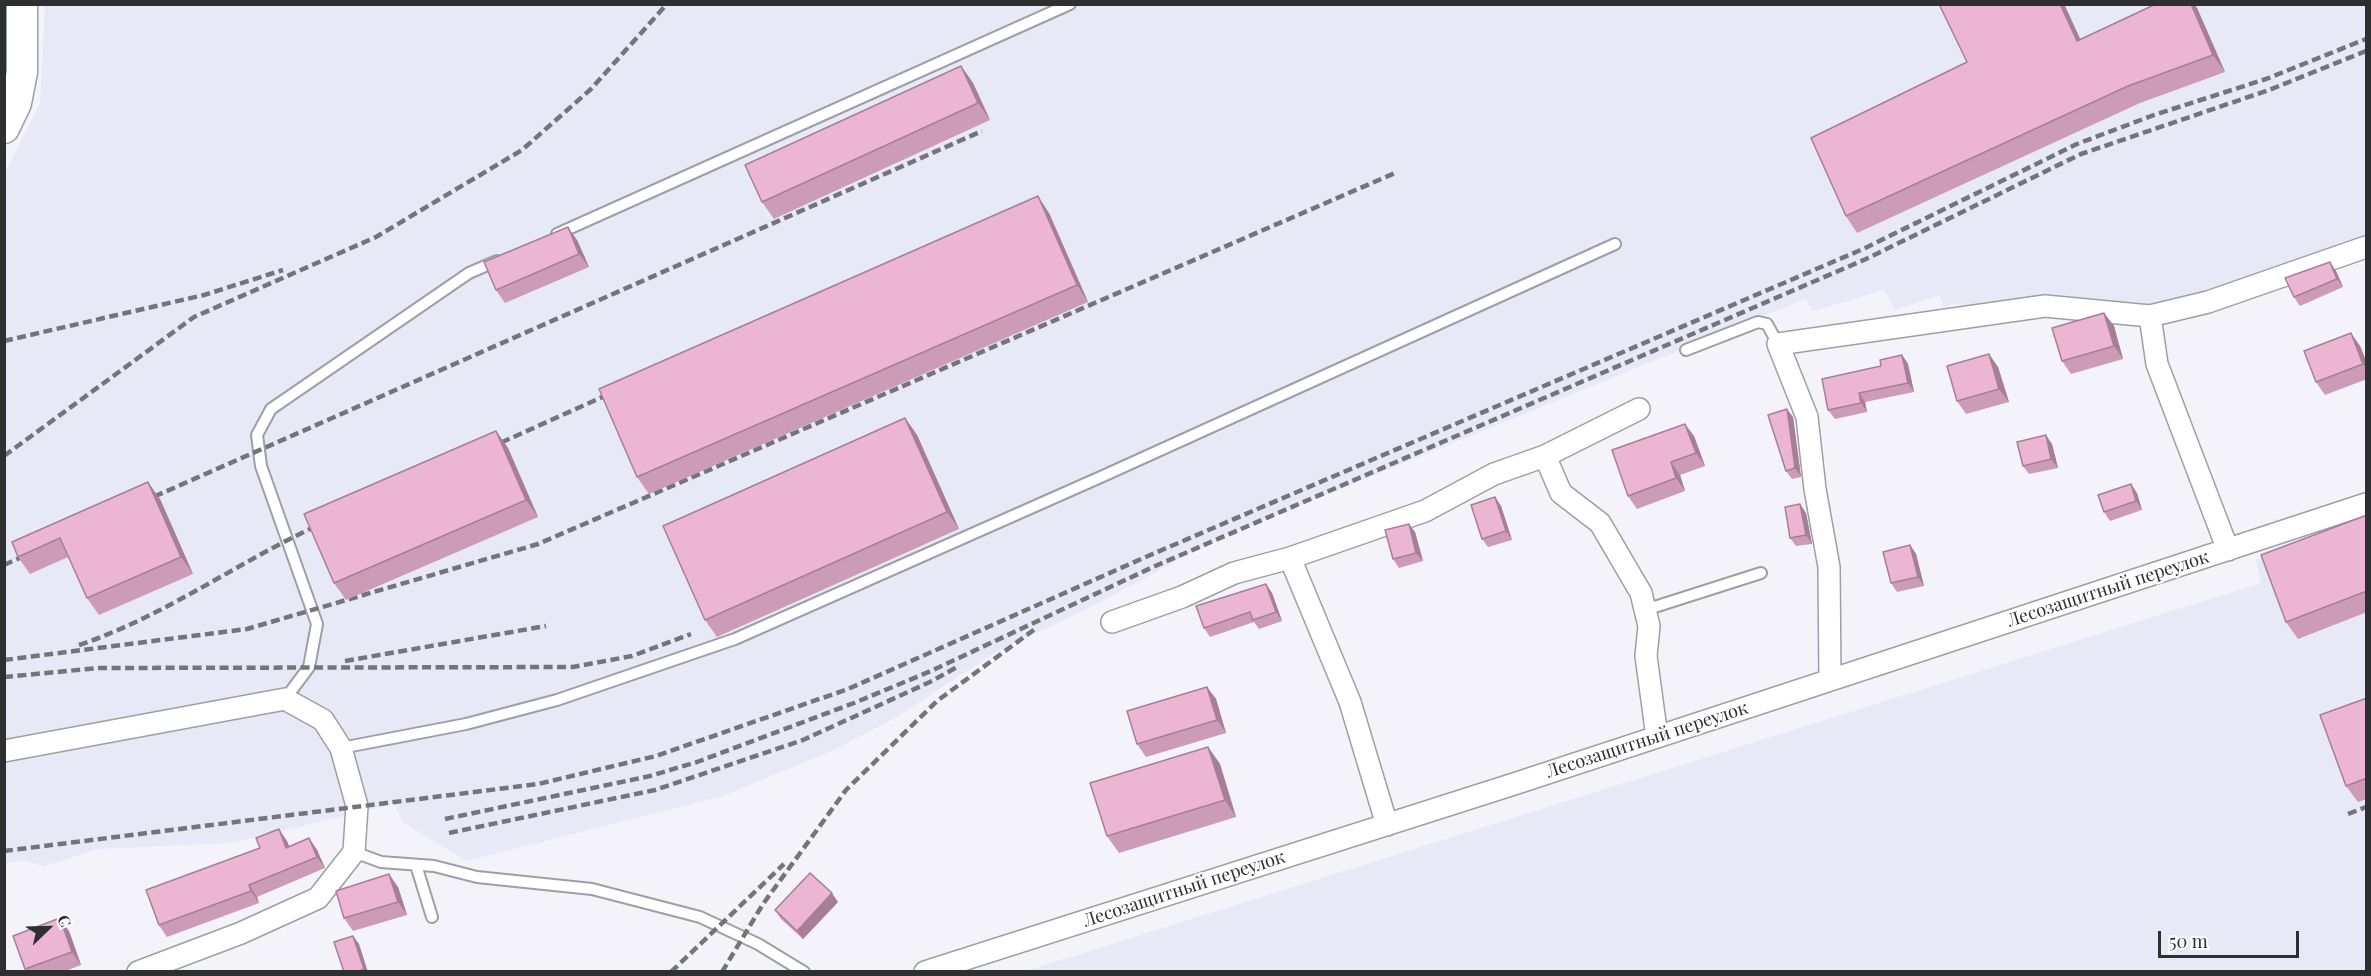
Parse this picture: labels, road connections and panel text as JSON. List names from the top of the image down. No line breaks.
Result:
{"streets":{"street":["Лесозащитный переулок"]},"scale_bar":"50 m","north":"top right"}
